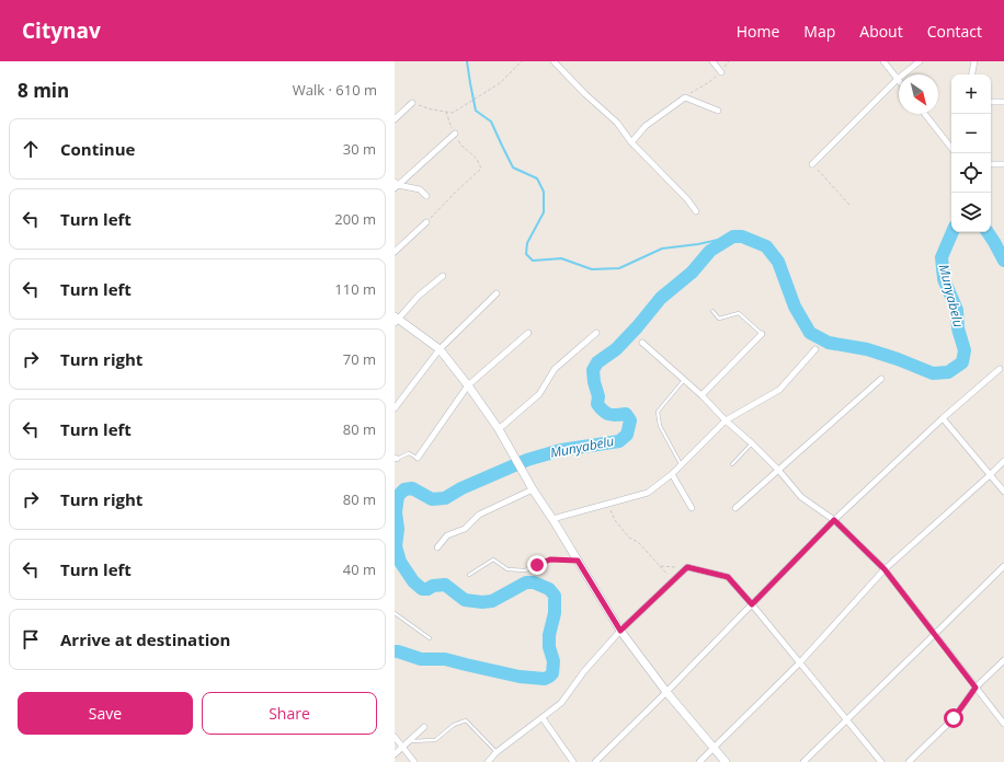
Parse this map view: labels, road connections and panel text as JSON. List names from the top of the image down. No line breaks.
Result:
{"water":["Munyabelu"],"north":"bottom right","page":{"header":"Citynav","nav":["Home","Map","About","Contact"],"heading":["8 min","Walk · 610 m"],"map_buttons":["+","−"],"list":[["Continue","30 m"],["Turn left","200 m"],["Turn left","110 m"],["Turn right","70 m"],["Turn left","80 m"],["Turn right","80 m"],["Turn left","40 m"],"Arrive at destination"],"buttons":["Save","Share"]}}
